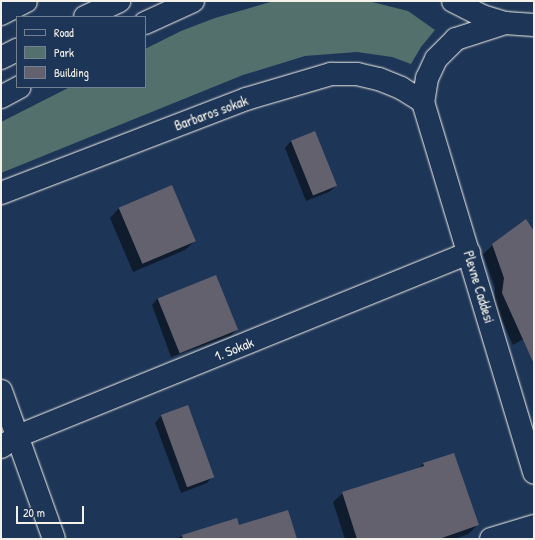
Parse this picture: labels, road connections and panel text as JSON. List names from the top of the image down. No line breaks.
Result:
{"streets":{"main road":["Barbaros sokak","Plevne Caddesi","1. Sokak"]},"crossings":[["Barbaros sokak","Plevne Caddesi"],["Plevne Caddesi","1. Sokak"]],"legend":["Road","Park","Building"],"scale_bar":"20 m"}
